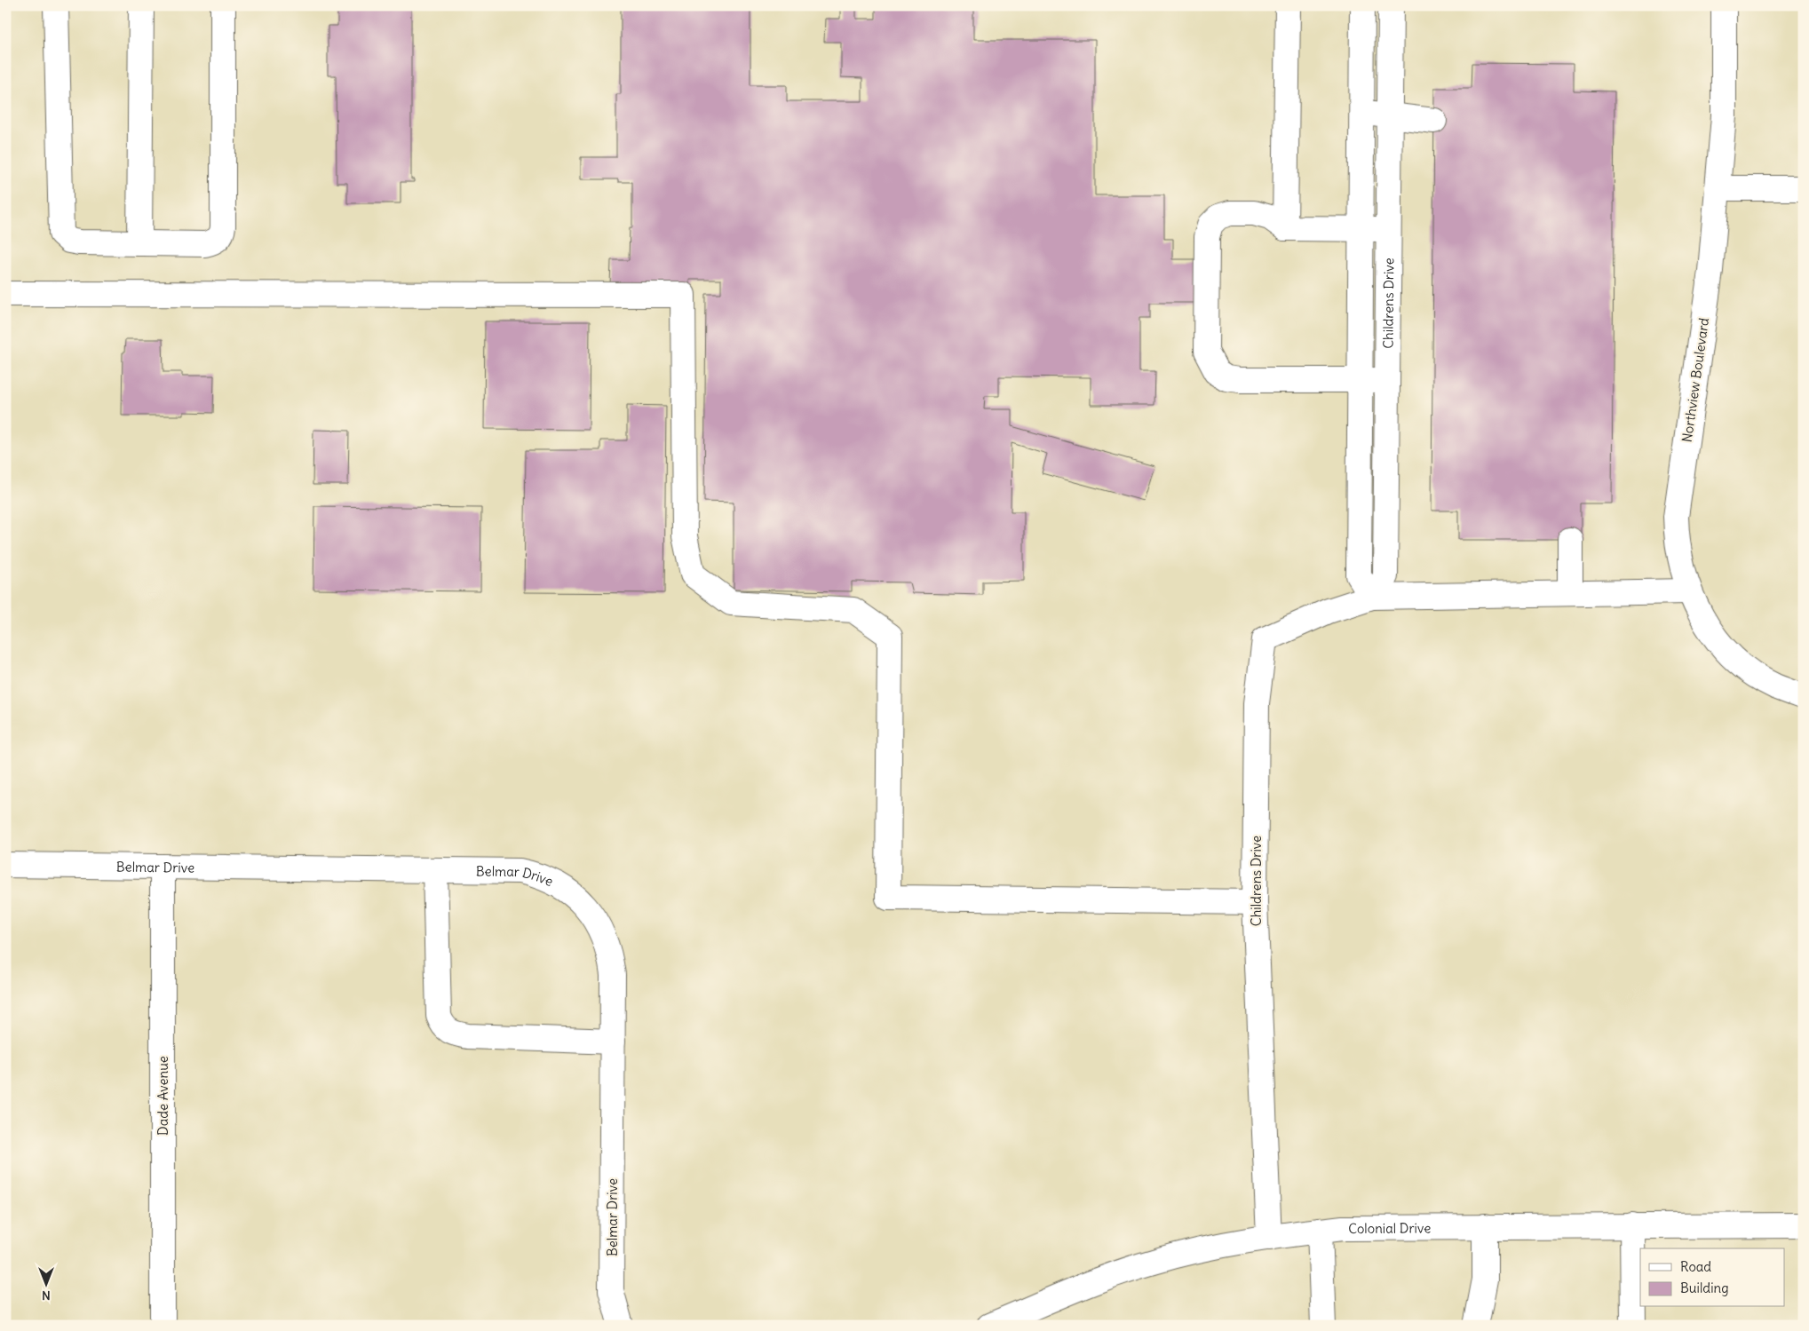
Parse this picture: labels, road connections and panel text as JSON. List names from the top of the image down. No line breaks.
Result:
{"streets":{"street":["Childrens Drive","Northview Boulevard","Belmar Drive","Dade Avenue","Colonial Drive"]},"crossings":[["Childrens Drive","Colonial Drive"],["Belmar Drive","Dade Avenue"]],"legend":["Road","Building"],"north":"bottom"}
